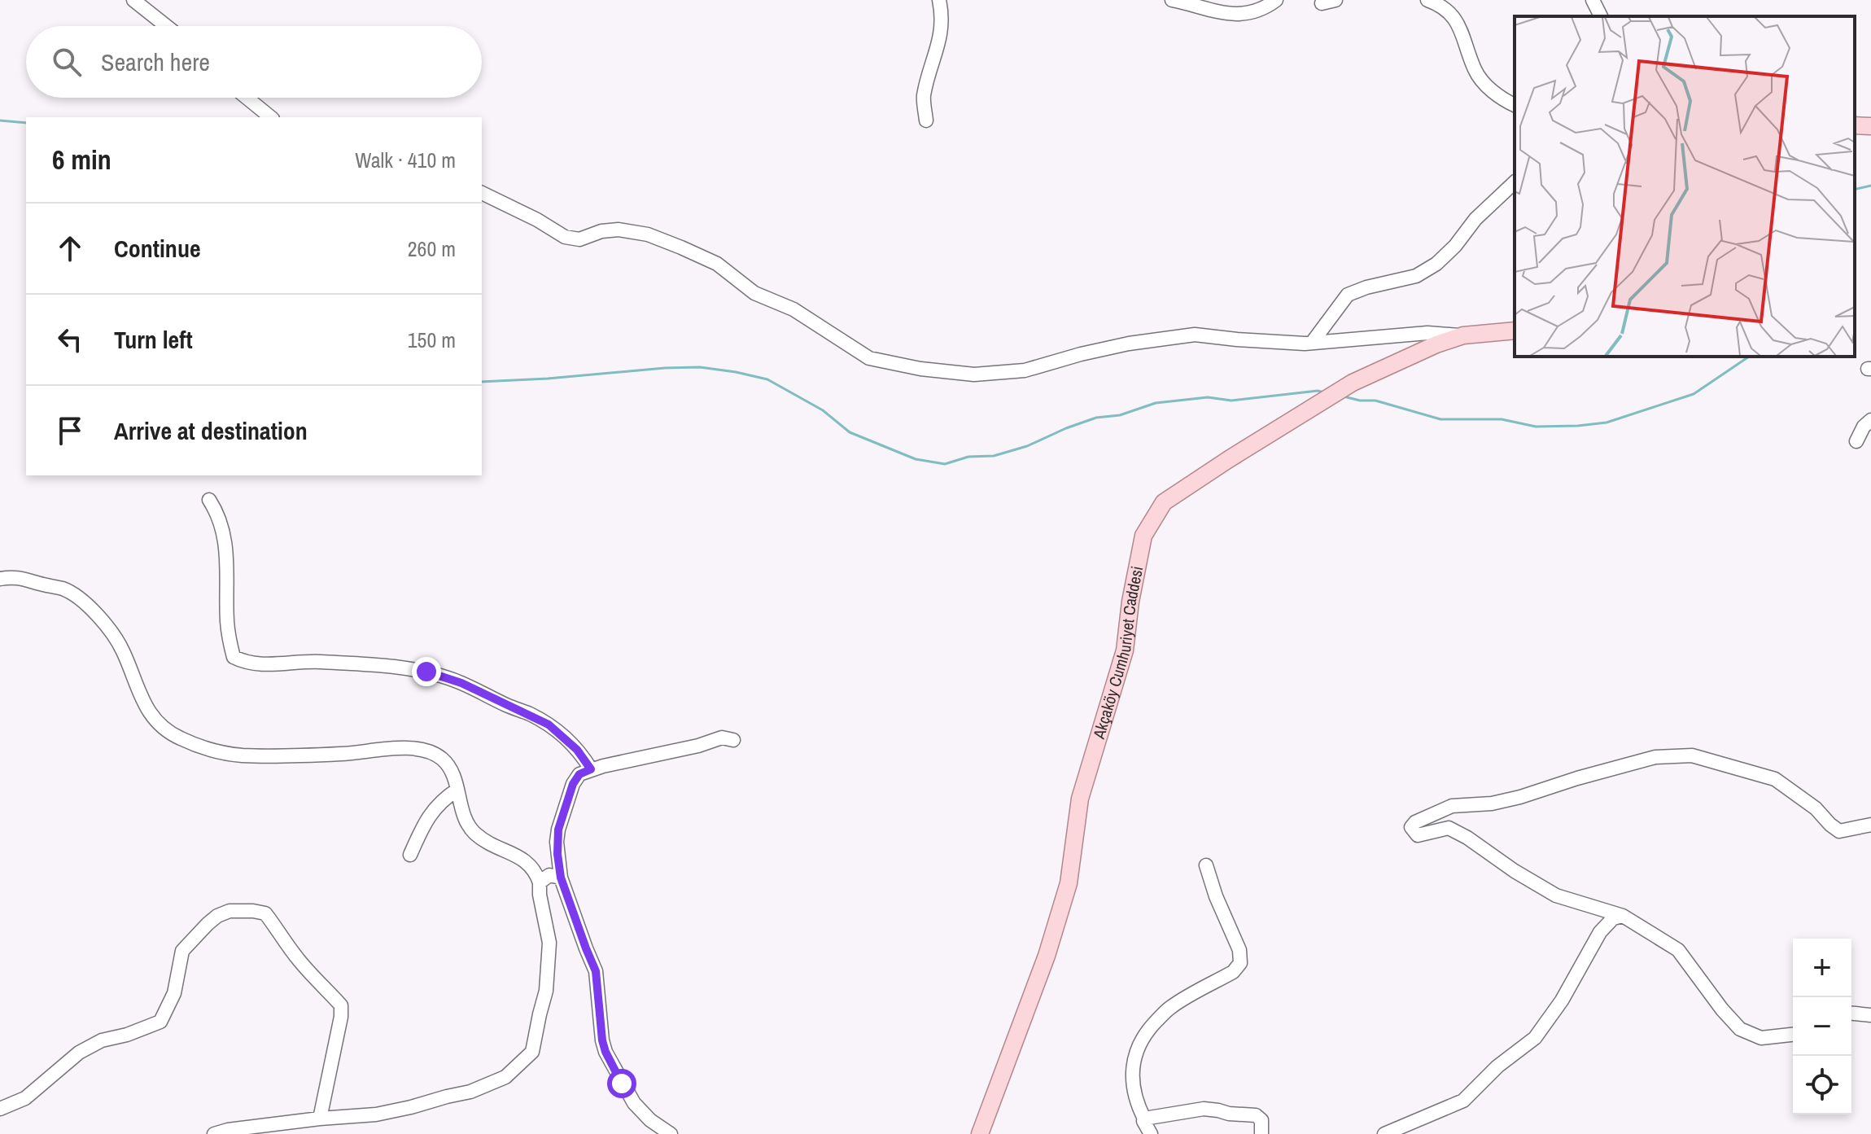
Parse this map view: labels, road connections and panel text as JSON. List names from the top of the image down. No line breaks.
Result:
{"streets":{"main road":["Akçaköy Cumhuriyet Caddesi"]},"page":{"search":"Search here","heading":["6 min","Walk · 410 m"],"list":[["Continue","260 m"],["Turn left","150 m"],"Arrive at destination"],"map_buttons":["+","−"]}}
